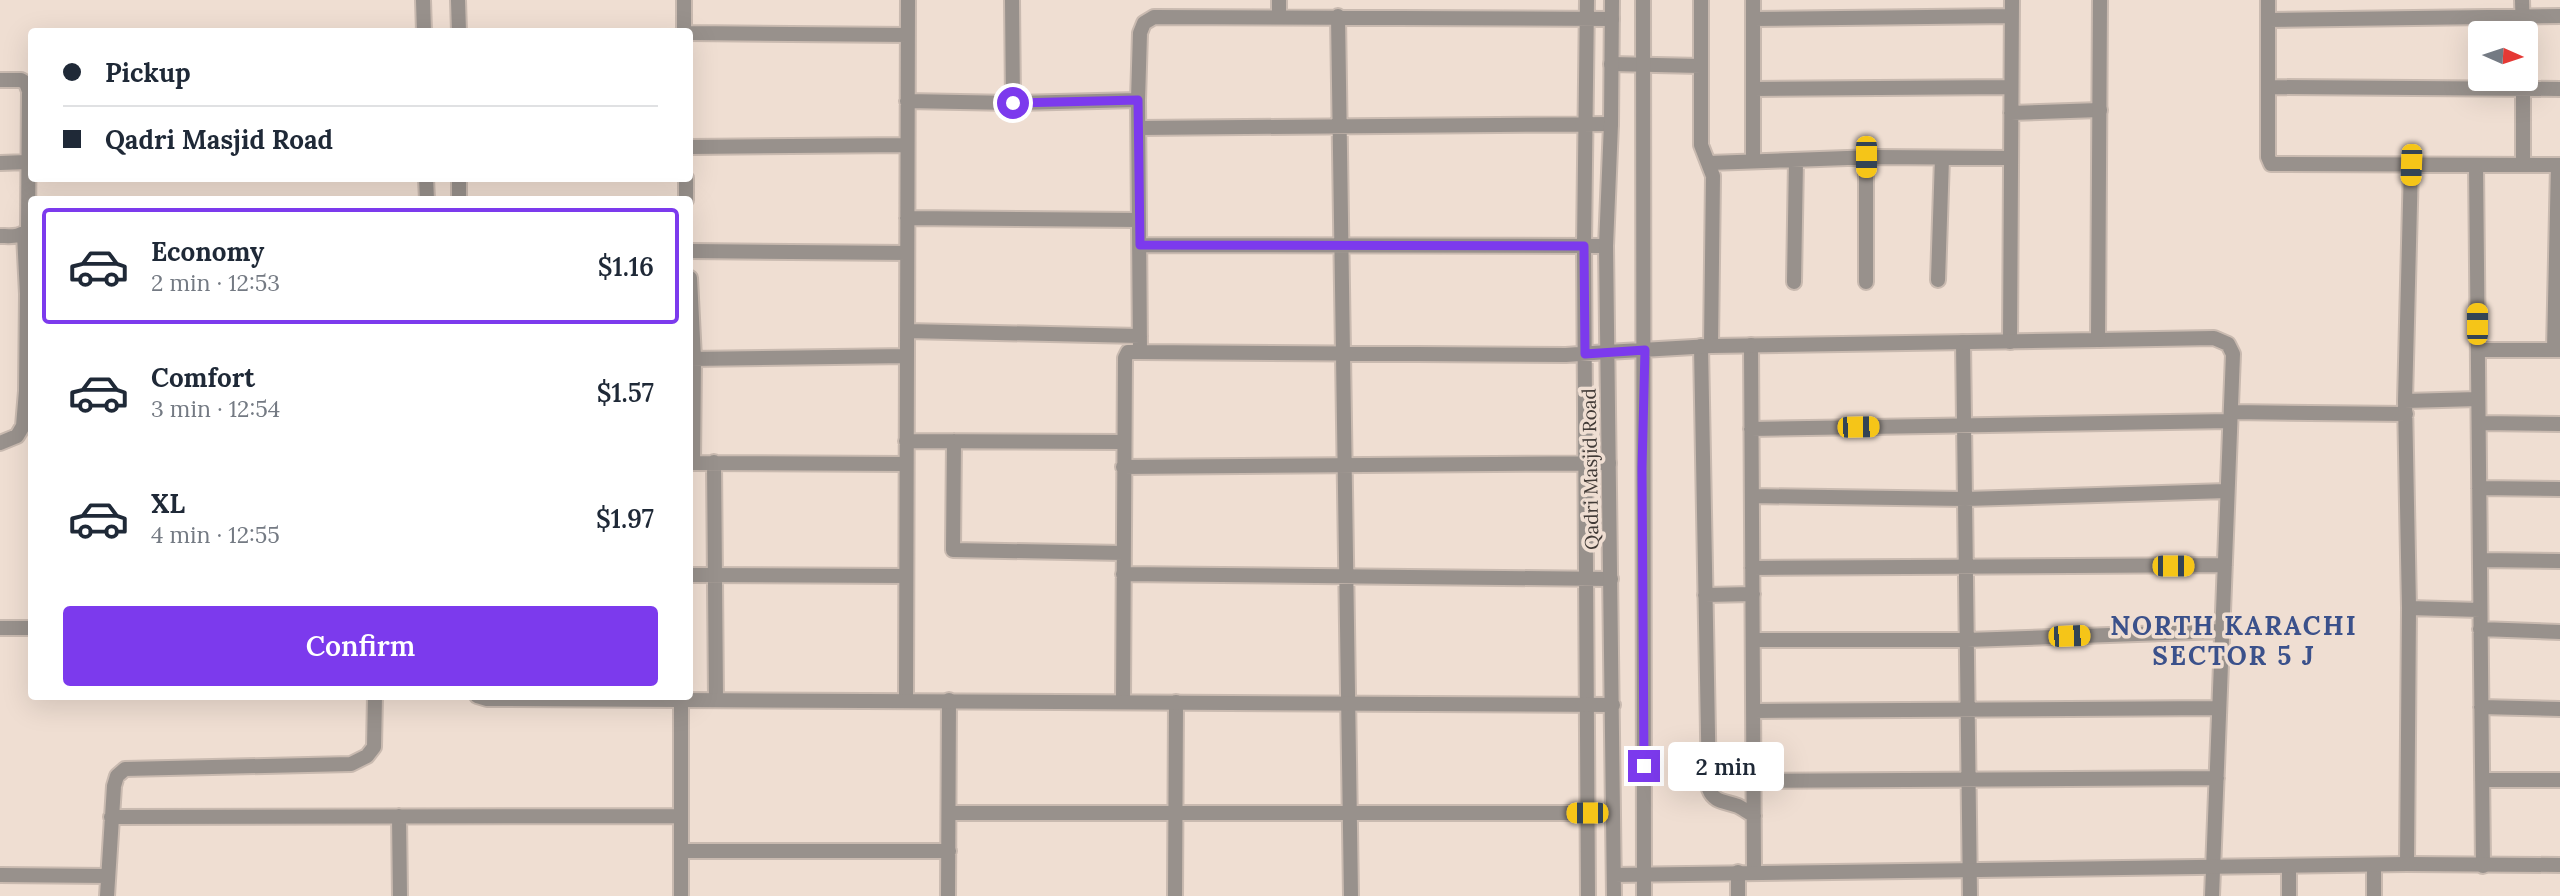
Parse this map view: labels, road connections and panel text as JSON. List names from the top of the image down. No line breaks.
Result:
{"streets":{"street":["Qadri Masjid Road"]},"districts":["NORTH KARACHI SECTOR 5 J"],"north":"right","page":{"banner":["Pickup","Qadri Masjid Road"],"list":[{"name":"Economy","note":"2 min · 12:53","value":"$1.16"},{"name":"Comfort","note":"3 min · 12:54","value":"$1.57"},{"name":"XL","note":"4 min · 12:55","value":"$1.97"}],"buttons":"Confirm","bubble":"2 min"}}
